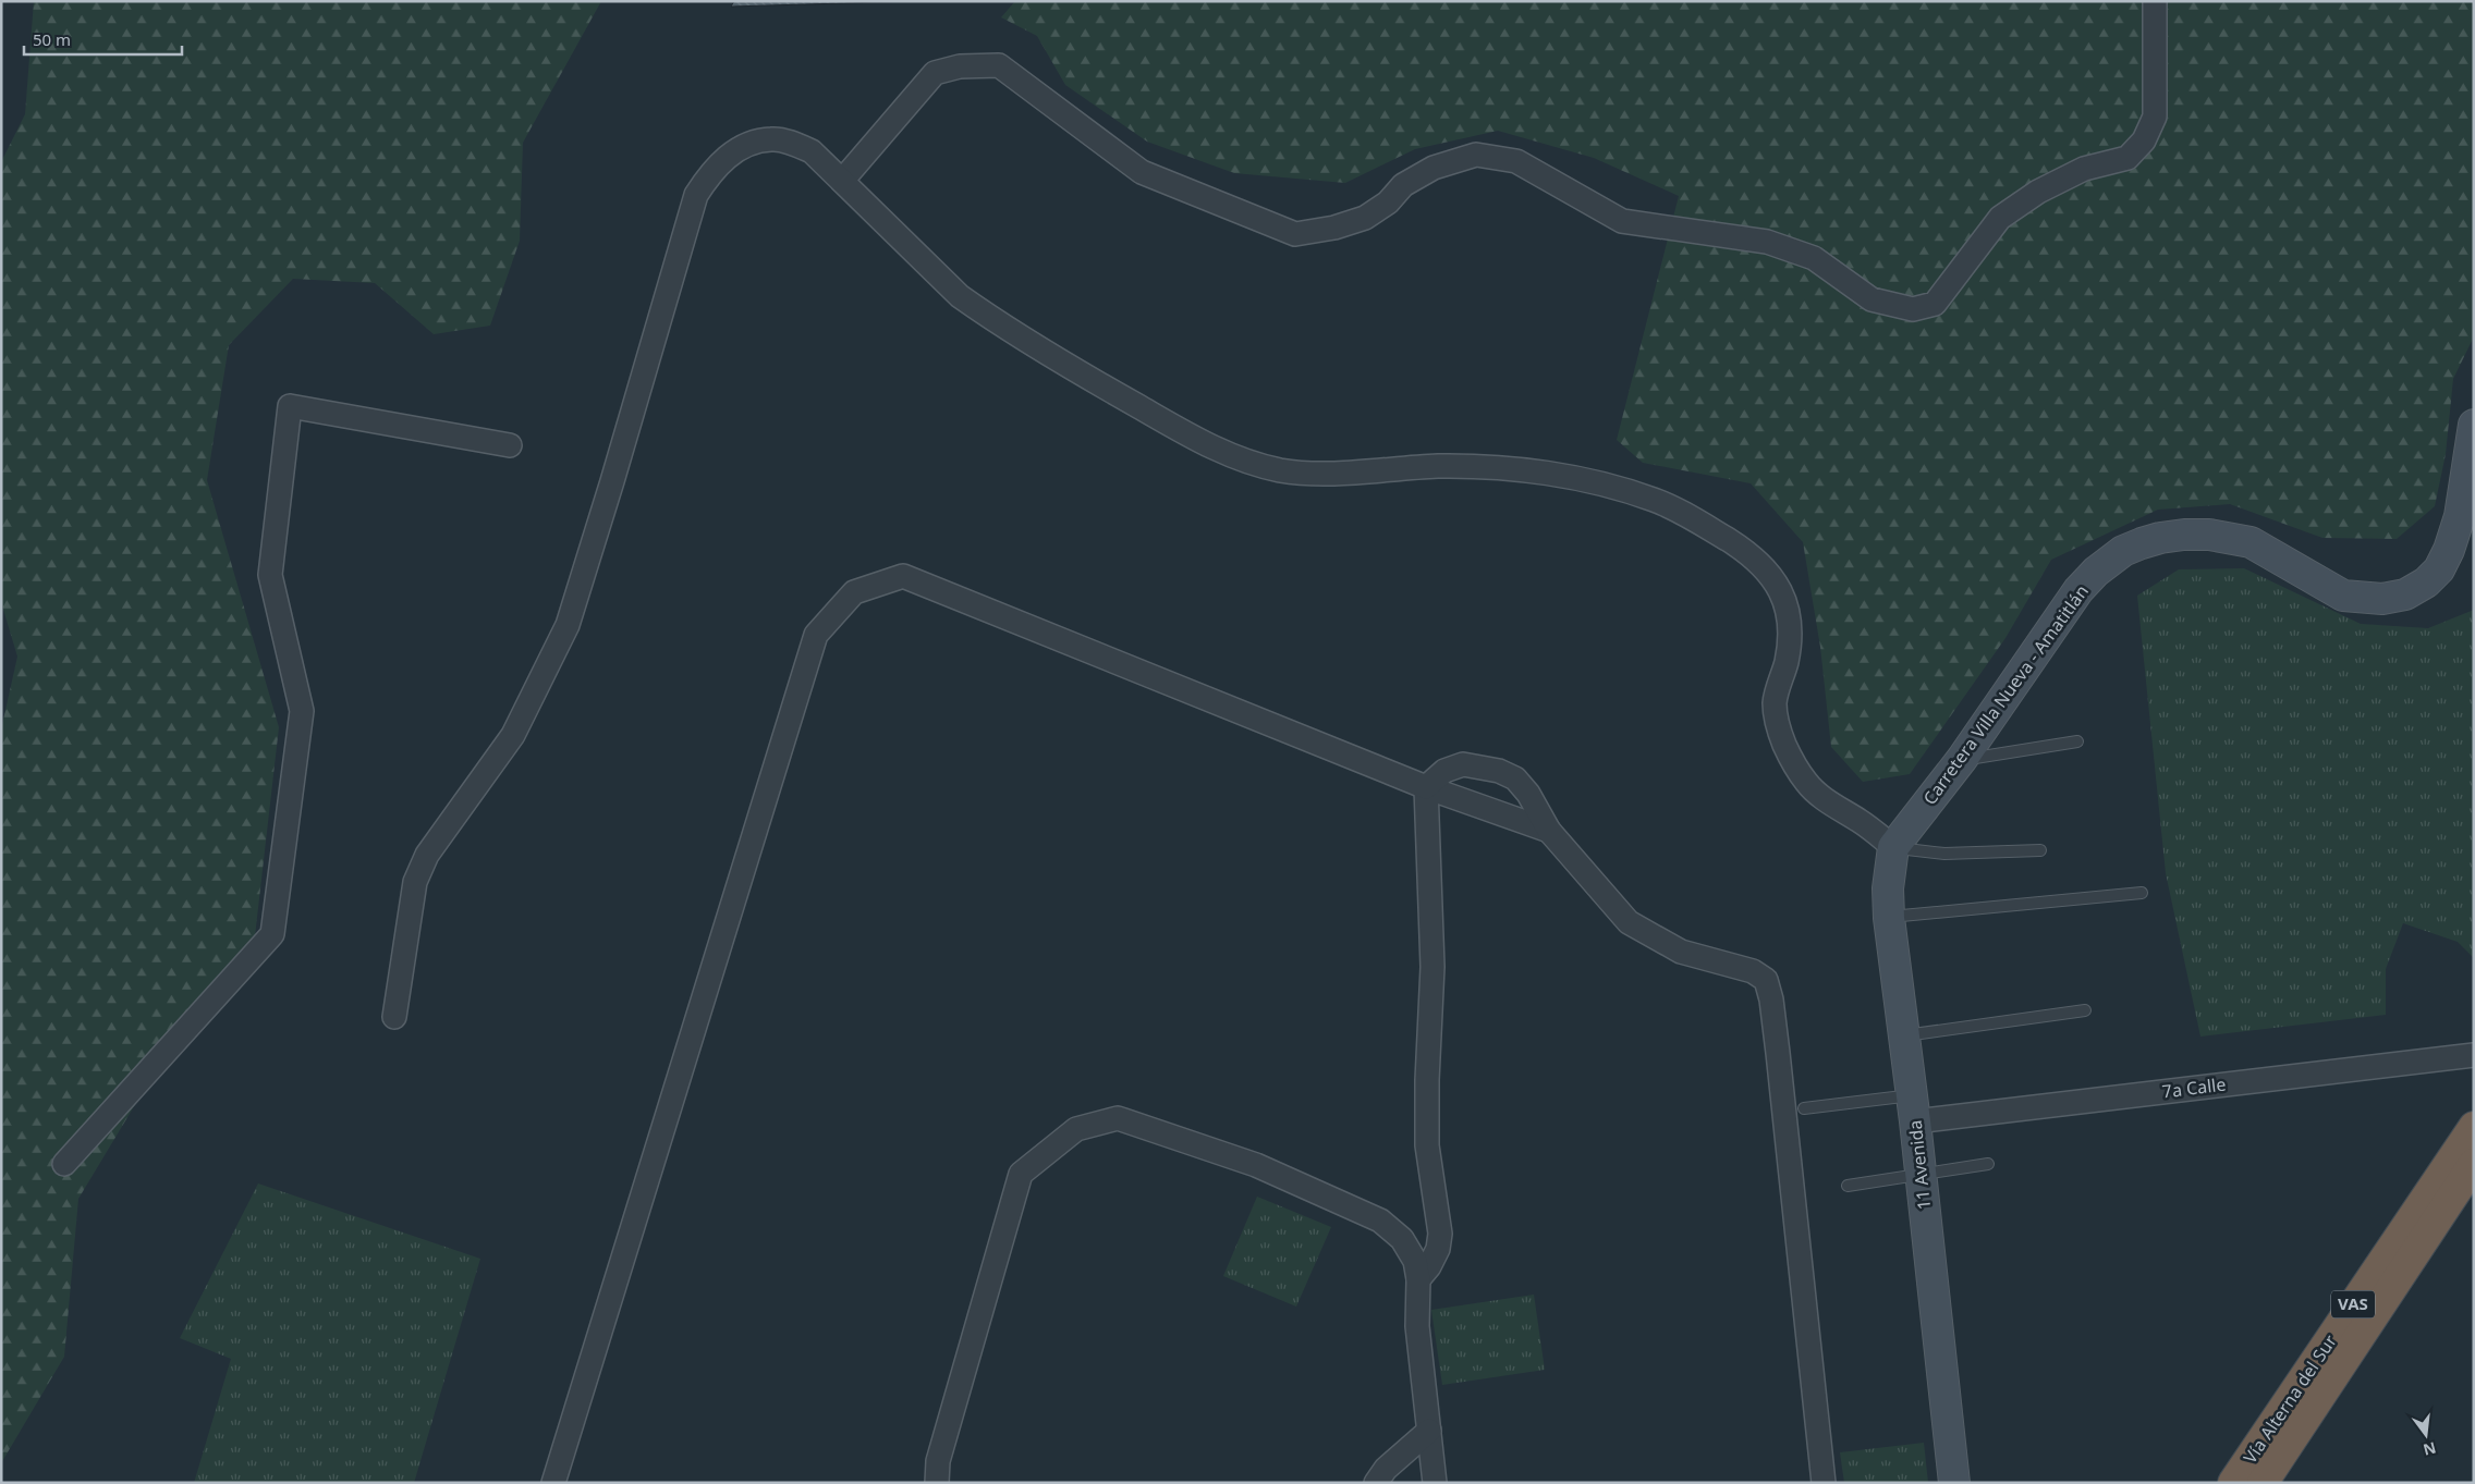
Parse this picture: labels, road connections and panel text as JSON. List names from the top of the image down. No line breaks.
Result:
{"streets":{"highway":["VAS","Vía Alterna del Sur"],"street":["Carretera Villa Nueva - Amatitlán","7a Calle","11 Avenida"]},"crossings":[["Carretera Villa Nueva - Amatitlán","11 Avenida"],["7a Calle","11 Avenida"]],"scale_bar":"50 m","north":"bottom"}
